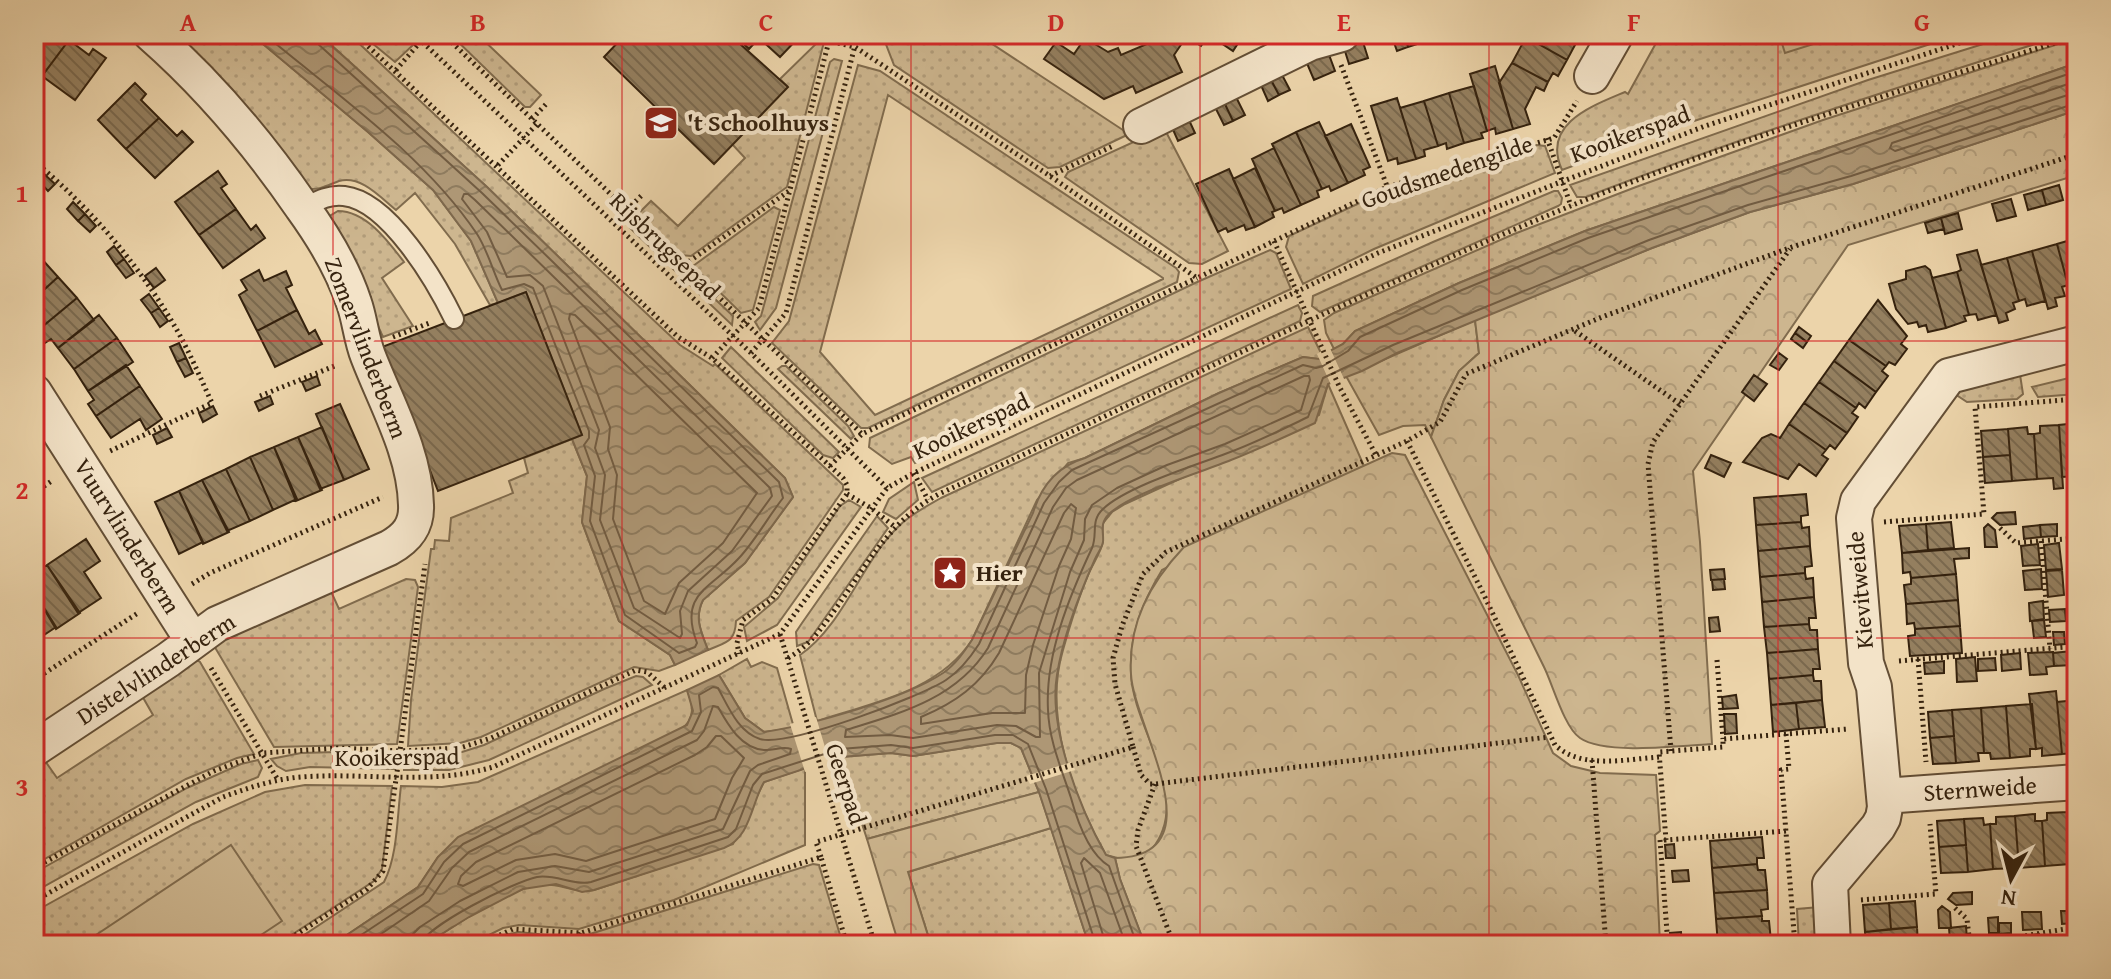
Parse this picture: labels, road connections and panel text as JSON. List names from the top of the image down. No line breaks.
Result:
{"streets":{"street":["Zomervlinderberm","Vuurvlinderberm","Kievitweide","Distelvlinderberm","Sternweide"],"path":["Kooikerspad","Goudsmedengilde","Rijsbrugsepad","Geerpad"]},"crossings":[["Kooikerspad","Rijsbrugsepad"],["Kooikerspad","Geerpad"],["Zomervlinderberm","Distelvlinderberm"],["Vuurvlinderberm","Distelvlinderberm"],["Kievitweide","Sternweide"]],"places":{"school or university":["'t Schoolhuys"],"place":["Hier"]},"north":"bottom","grid":{"columns":["A","B","C","D","E","F","G"],"rows":["1","2","3"]}}
